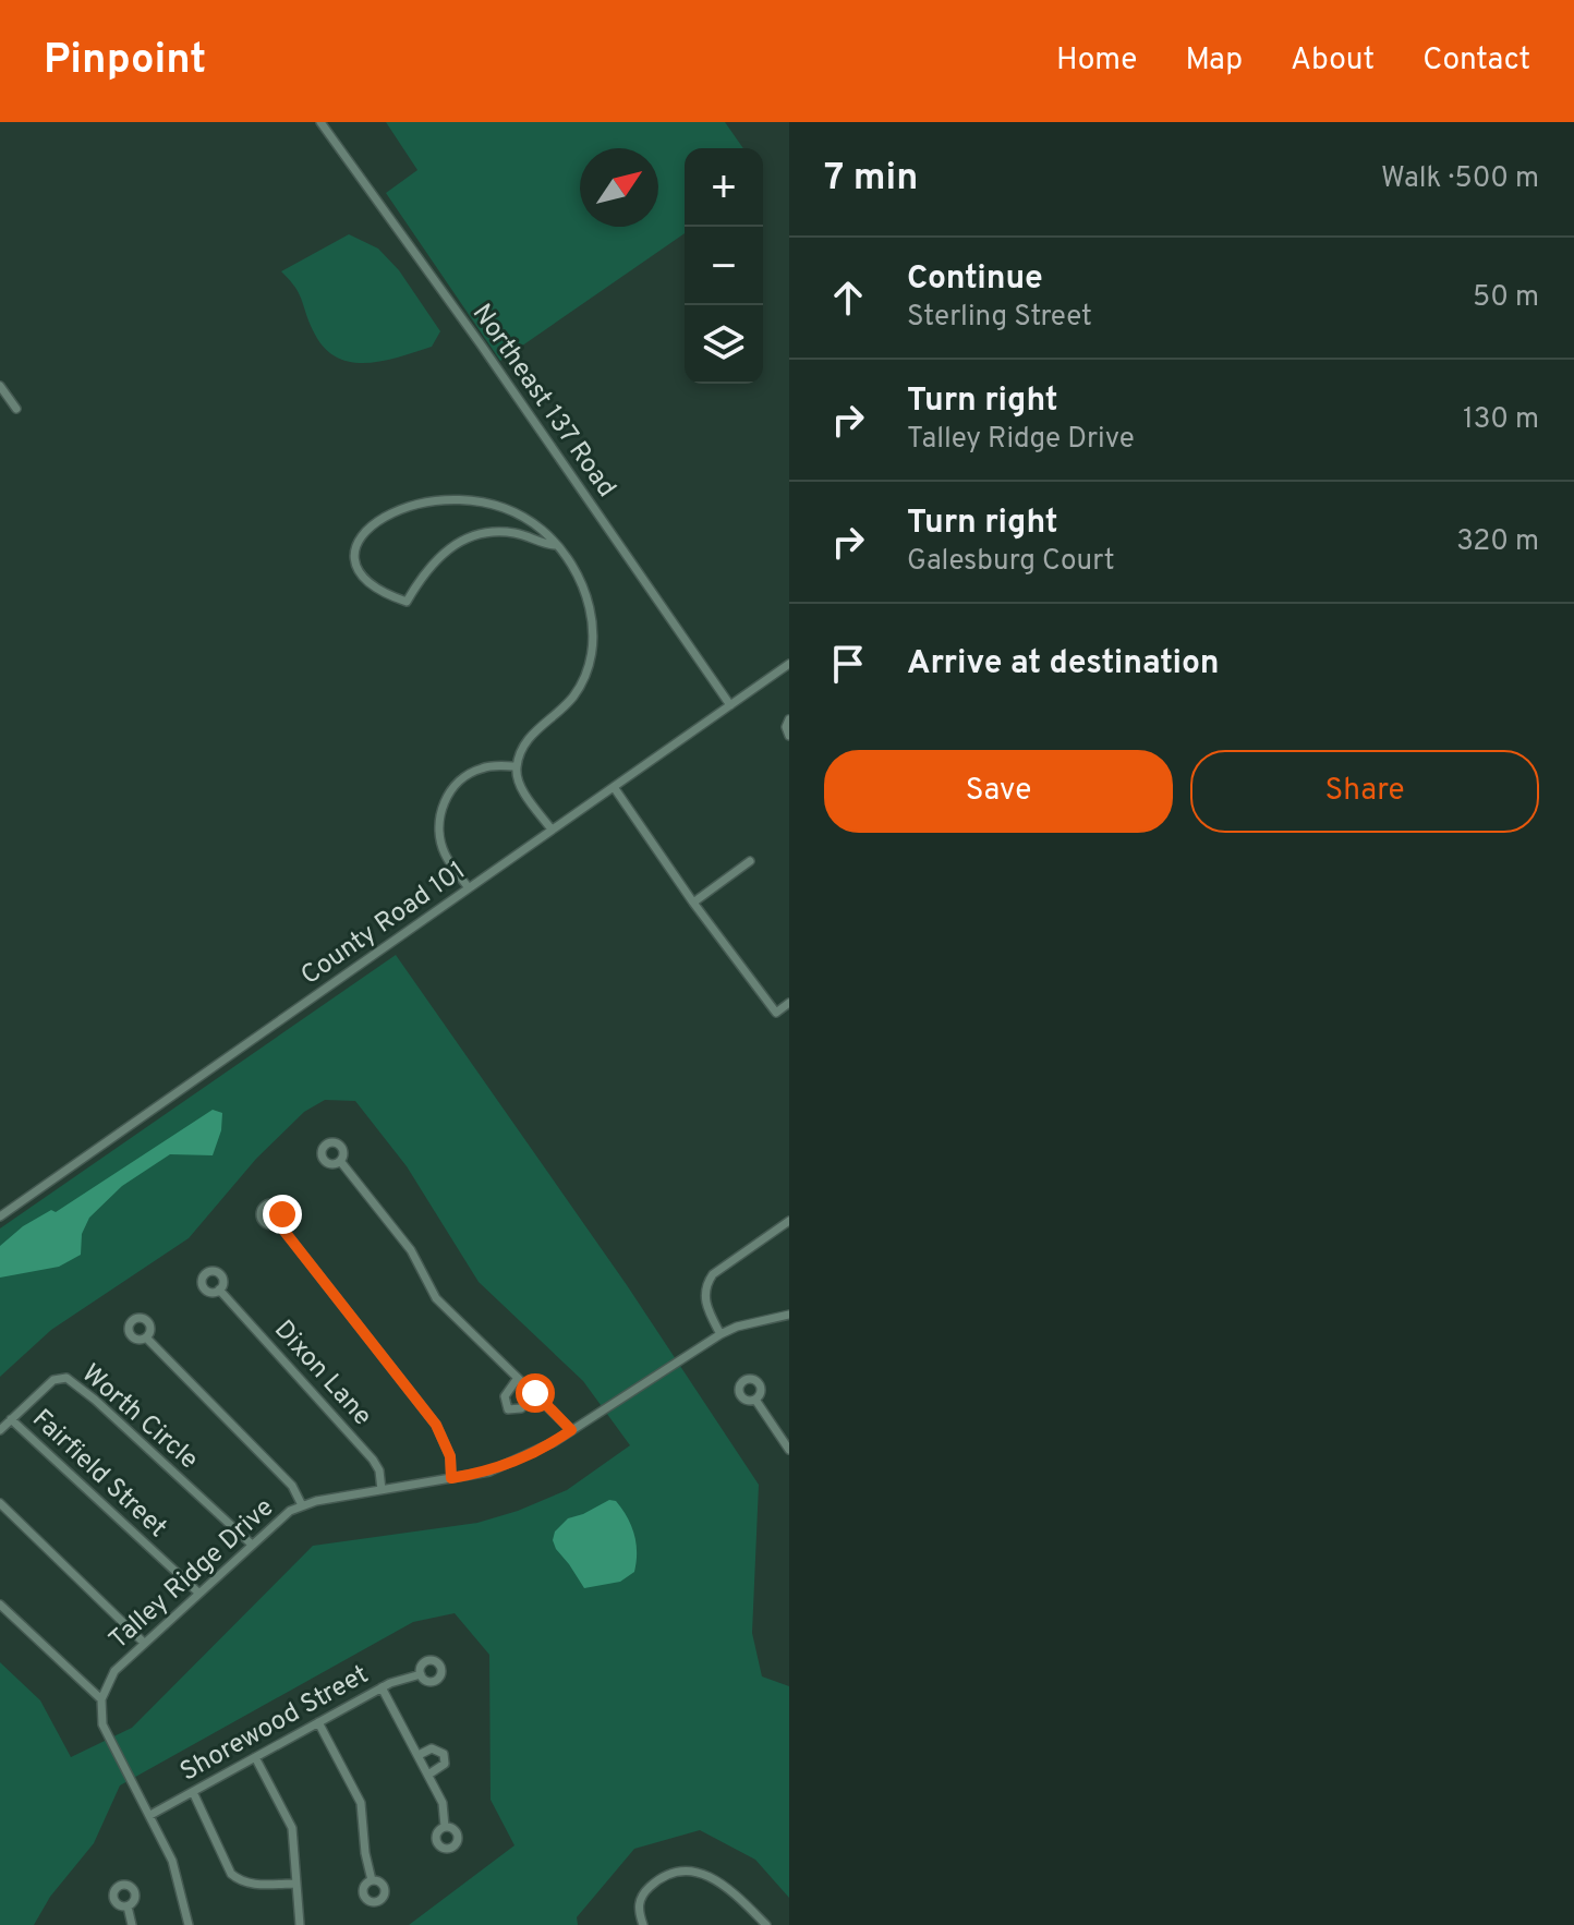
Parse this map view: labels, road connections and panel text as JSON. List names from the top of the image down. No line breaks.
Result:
{"streets":{"street":["Northeast 137 Road","County Road 101","Dixon Lane","Worth Circle","Fairfield Street","Talley Ridge Drive","Shorewood Street"]},"crossings":[["Northeast 137 Road","County Road 101"],["Dixon Lane","Talley Ridge Drive"],["Worth Circle","Fairfield Street"],["Worth Circle","Talley Ridge Drive"],["Fairfield Street","Talley Ridge Drive"]],"north":"top right","page":{"header":"Pinpoint","nav":["Home","Map","About","Contact"],"heading":["7 min","Walk · 500 m"],"map_buttons":["+","−"],"list":[["Continue","Sterling Street","50 m"],["Turn right","Talley Ridge Drive","130 m"],["Turn right","Galesburg Court","320 m"],"Arrive at destination"],"buttons":["Save","Share"]}}
